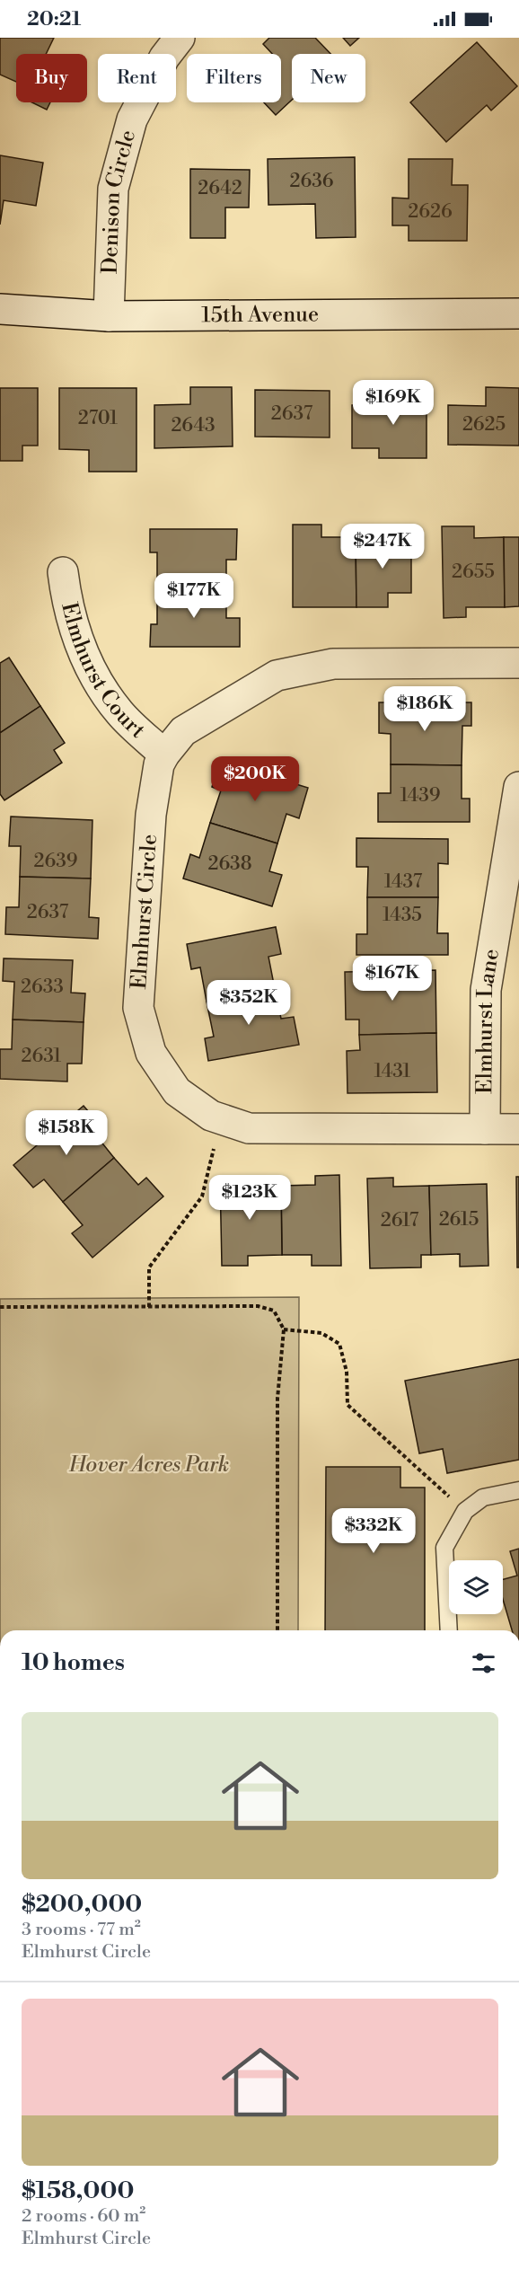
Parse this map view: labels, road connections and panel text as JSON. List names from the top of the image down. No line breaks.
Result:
{"streets":{"street":["Denison Circle","15th Avenue","Elmhurst Court","Elmhurst Circle","Elmhurst Lane"]},"crossings":[["Denison Circle","15th Avenue"],["Elmhurst Court","Elmhurst Circle"],["Elmhurst Circle","Elmhurst Lane"]],"parks":["Hover Acres Park"],"house_numbers":["2636","2642","2626","2637","2701","2625","2643","2655","1439","2639","2638","1437","2637","1435","2633","2631","1431","2615","2617"],"page":{"status":"20:21","chip":["Buy","Rent","Filters","New"],"price":["$169K","$247K","$177K","$186K","$200K","$167K","$352K","$158K","$123K","$332K"],"heading":"10 homes","list":[{"name":"$200,000","note":"3 rooms · 77 m² · Elmhurst Circle"},{"name":"$158,000","note":"2 rooms · 60 m² · Elmhurst Circle"}]}}
